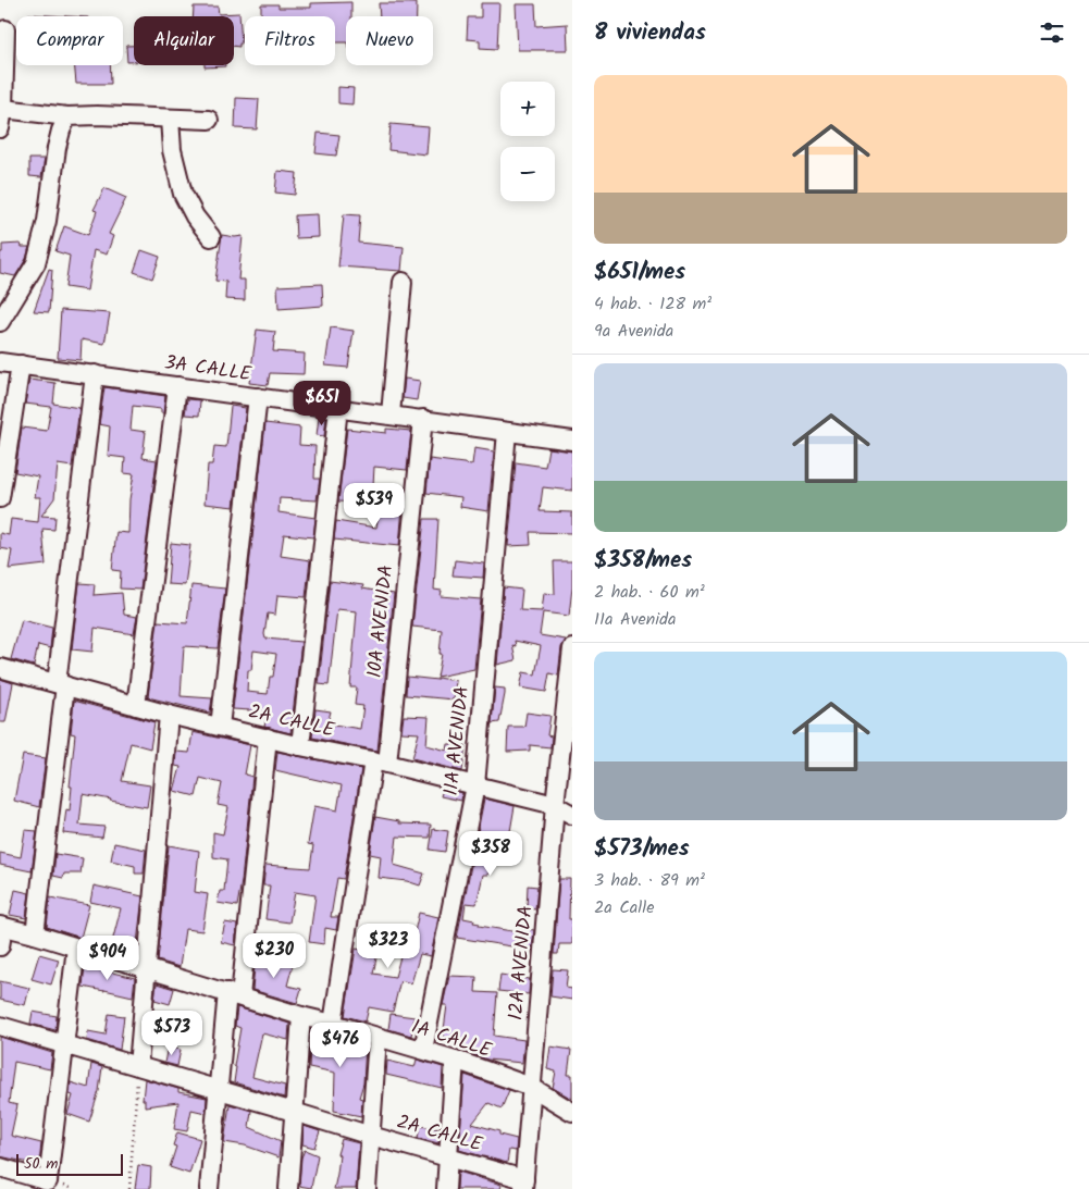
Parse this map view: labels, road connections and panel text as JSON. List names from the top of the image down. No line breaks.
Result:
{"streets":{"street":["3A CALLE","10A AVENIDA","2A CALLE","11A AVENIDA","12A AVENIDA","1A CALLE"]},"crossings":[["3A CALLE","10A AVENIDA"],["3A CALLE","11A AVENIDA"],["10A AVENIDA","2A CALLE"],["10A AVENIDA","1A CALLE"],["2A CALLE","11A AVENIDA"],["2A CALLE","12A AVENIDA"],["11A AVENIDA","1A CALLE"],["12A AVENIDA","1A CALLE"]],"scale_bar":"50 m","page":{"heading":"8 viviendas","chip":["Comprar","Alquilar","Filtros","Nuevo"],"list":[{"name":"$651/mes","note":"4 hab. · 128 m² · 9a Avenida"},{"name":"$358/mes","note":"2 hab. · 60 m² · 11a Avenida"},{"name":"$573/mes","note":"3 hab. · 89 m² · 2a Calle"}],"map_buttons":["+","−"],"price":["$651","$539","$358","$323","$230","$904","$573","$476"],"scale":"50 m"}}
